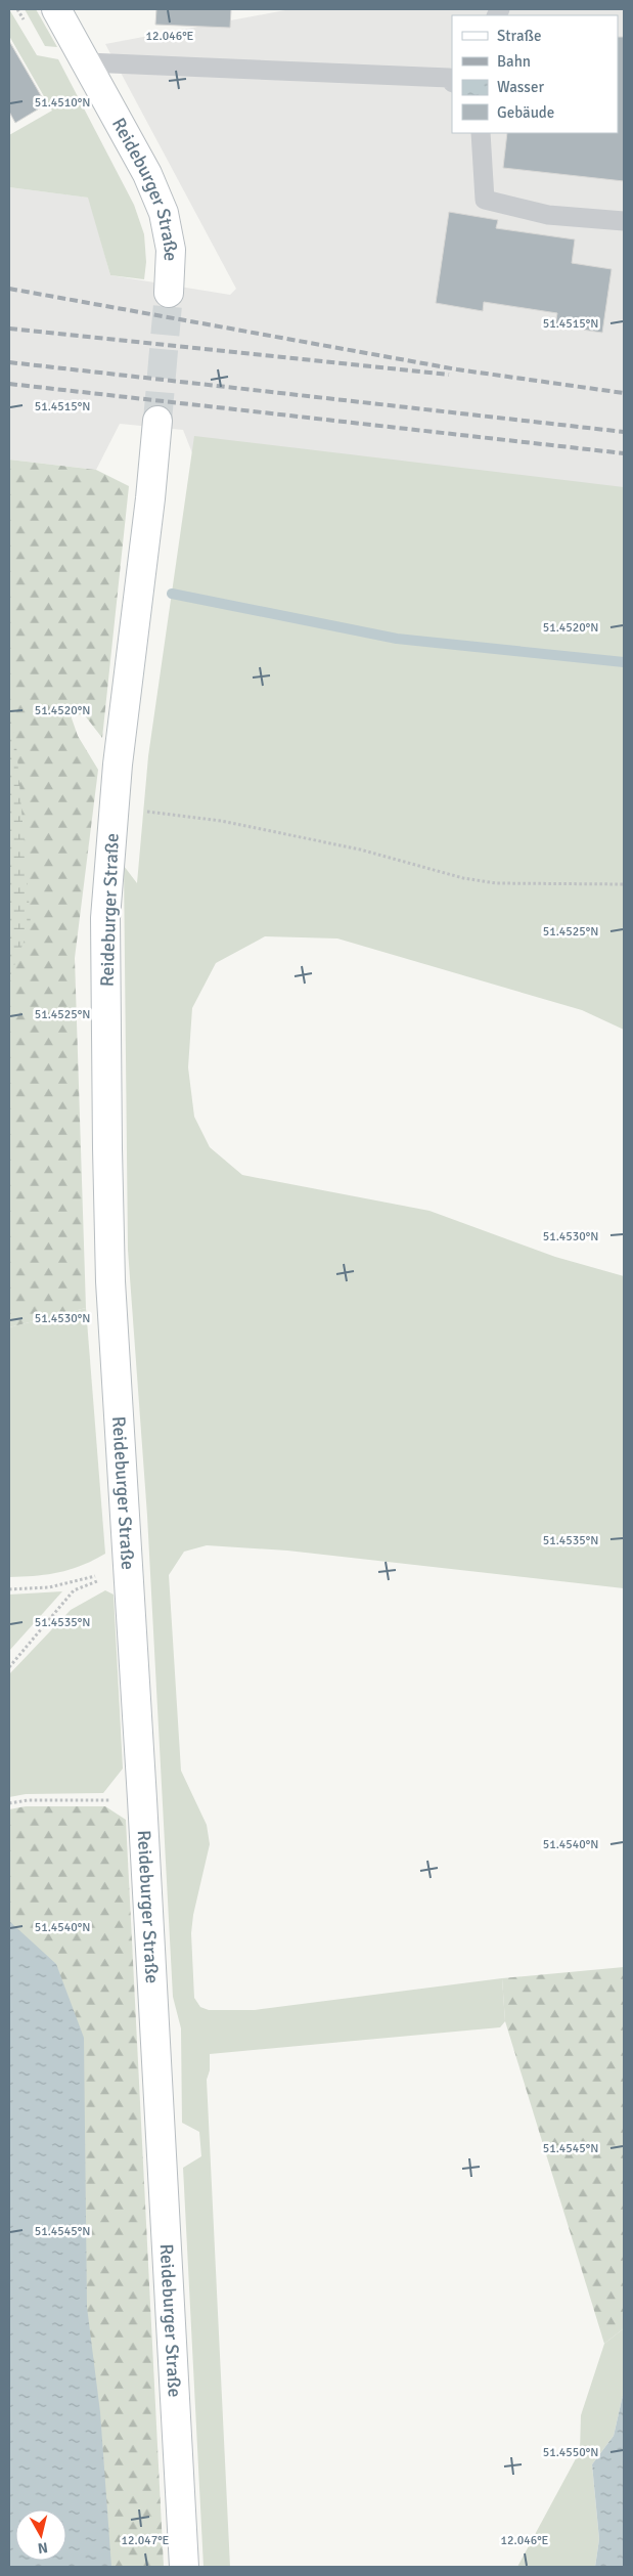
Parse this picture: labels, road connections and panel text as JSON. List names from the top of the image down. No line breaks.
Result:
{"streets":{"main road":["Reideburger Straße"]},"legend":["Straße","Bahn","Wasser","Gebäude"],"north":"bottom","coordinates":["12.046°E","51.4510°N","51.4515°N","51.4520°N","51.4525°N","51.4530°N","51.4535°N","51.4540°N","51.4545°N","51.4550°N","12.047°E"]}
